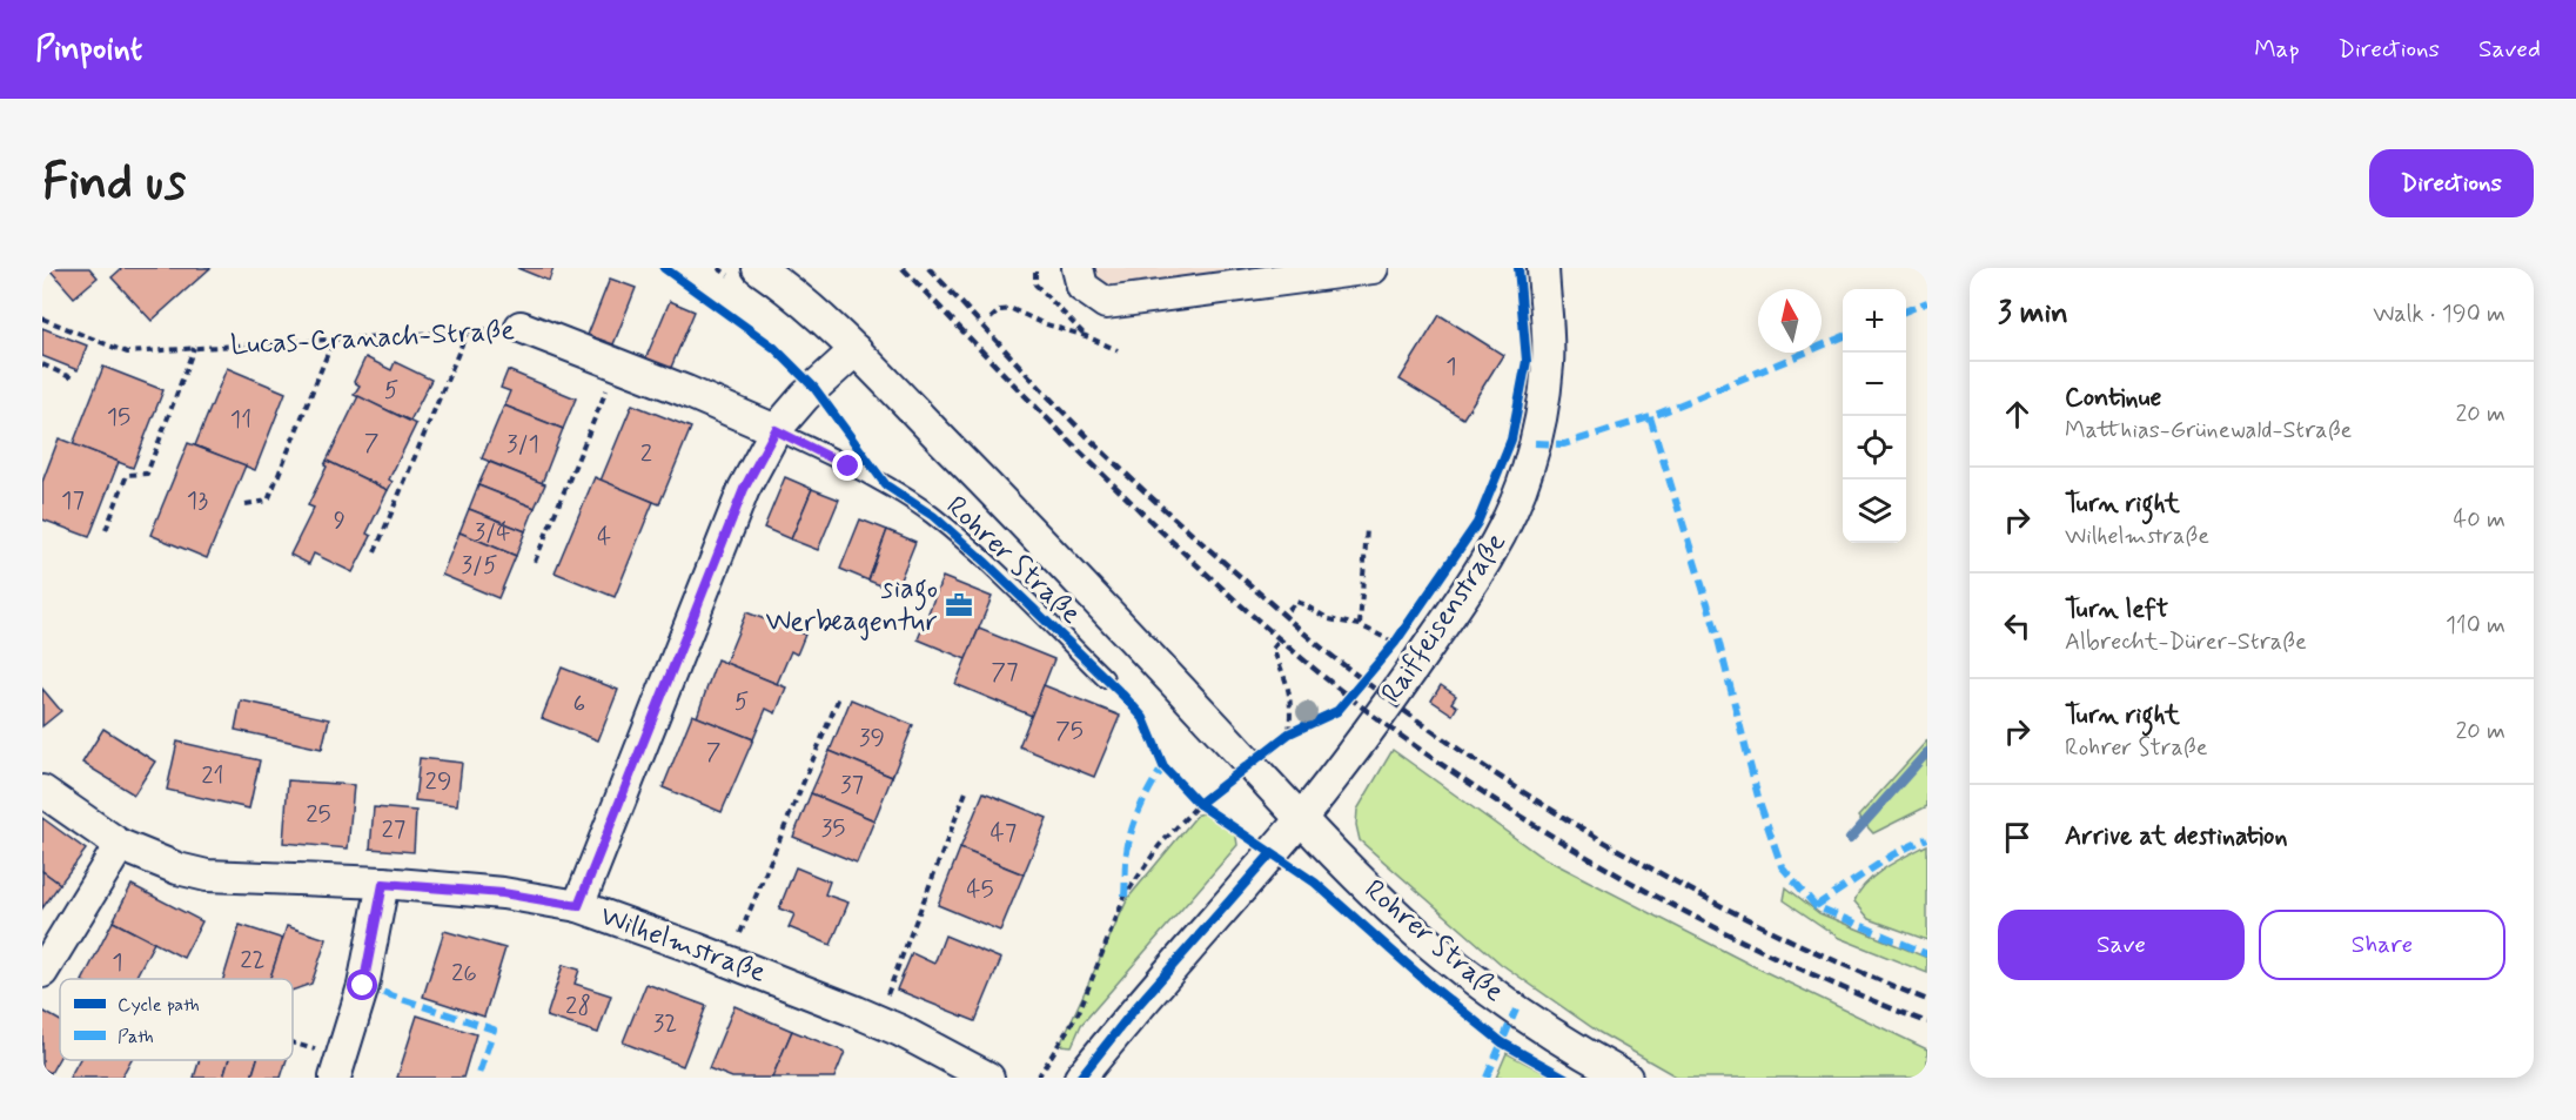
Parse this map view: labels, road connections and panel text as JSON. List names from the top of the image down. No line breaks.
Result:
{"streets":{"street":["Lucas-Cranach-Straße","Rohrer Straße","Raiffeisenstraße","Wilhelmstraße"]},"crossings":[["Lucas-Cranach-Straße","Rohrer Straße"],["Rohrer Straße","Raiffeisenstraße"]],"places":{"office":["siago Werbeagentur"]},"house_numbers":["1","5","15","11","7","3/1","2","17","13","9","3/4","4","3/5","77","5","6","75","39","7","21","29","37","25","35","27","47","45","22","1","26","28","32"],"legend":["Cycle path","Path"],"north":"top","page":{"header":"Pinpoint","nav":["Map","Directions","Saved"],"buttons":["Directions",["Save","Share"]],"title":"Find us","heading":["3 min","Walk · 190 m"],"map_buttons":["+","−"],"list":[["Continue","Matthias-Grünewald-Straße","20 m"],["Turn right","Wilhelmstraße","40 m"],["Turn left","Albrecht-Dürer-Straße","110 m"],["Turn right","Rohrer Straße","20 m"],"Arrive at destination"]}}
